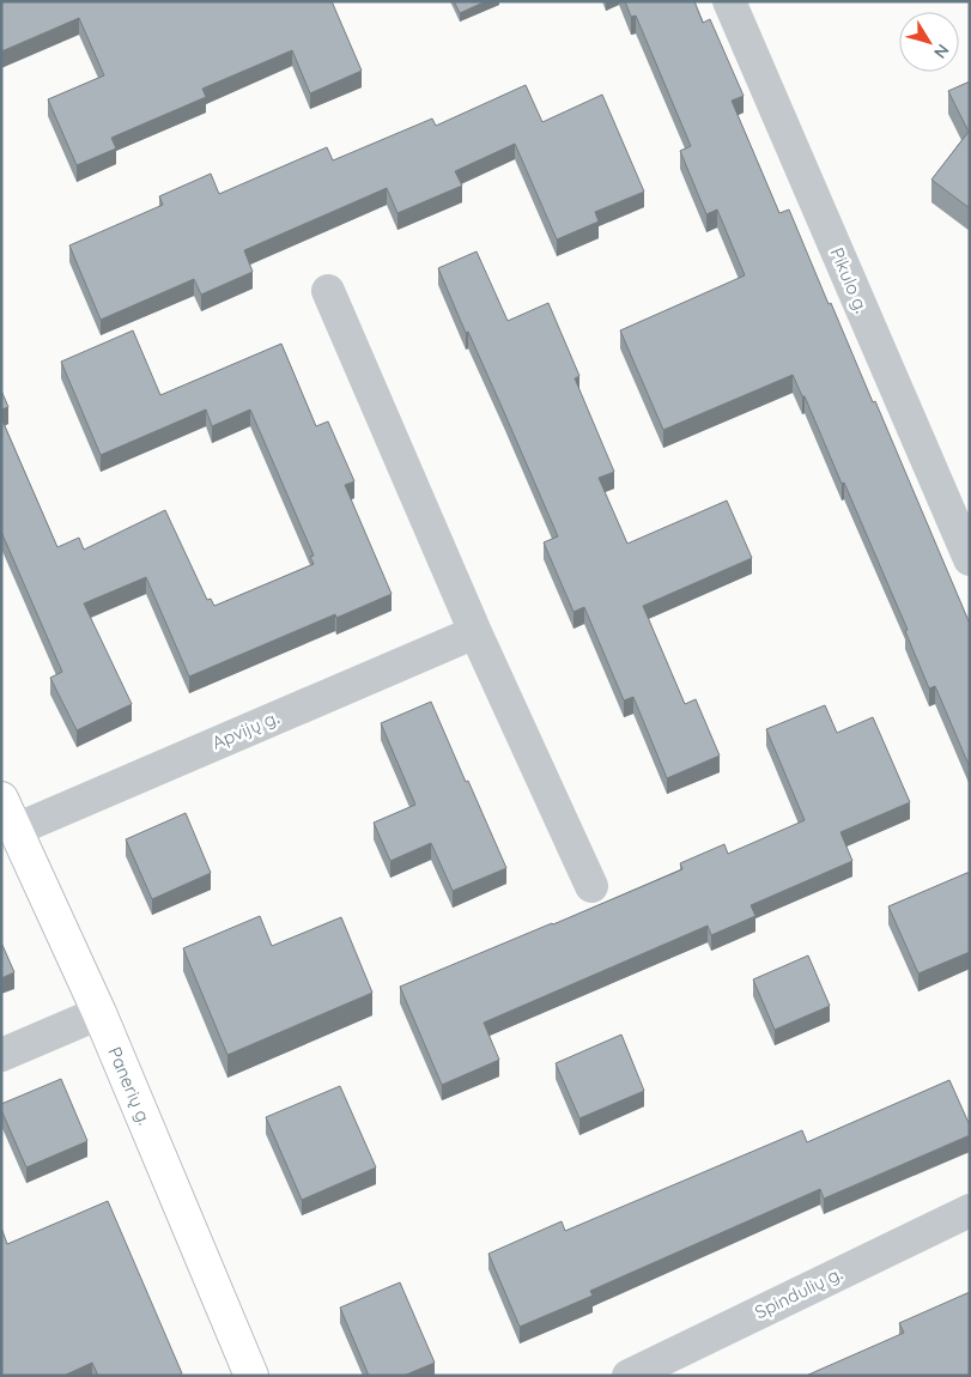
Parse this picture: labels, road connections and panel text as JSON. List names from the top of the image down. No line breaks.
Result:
{"streets":{"main road":["Panerių g."],"street":["Pikulo g.","Apvijų g.","Spindulių g."]},"crossings":[["Apvijų g.","Panerių g."]],"north":"bottom right"}
